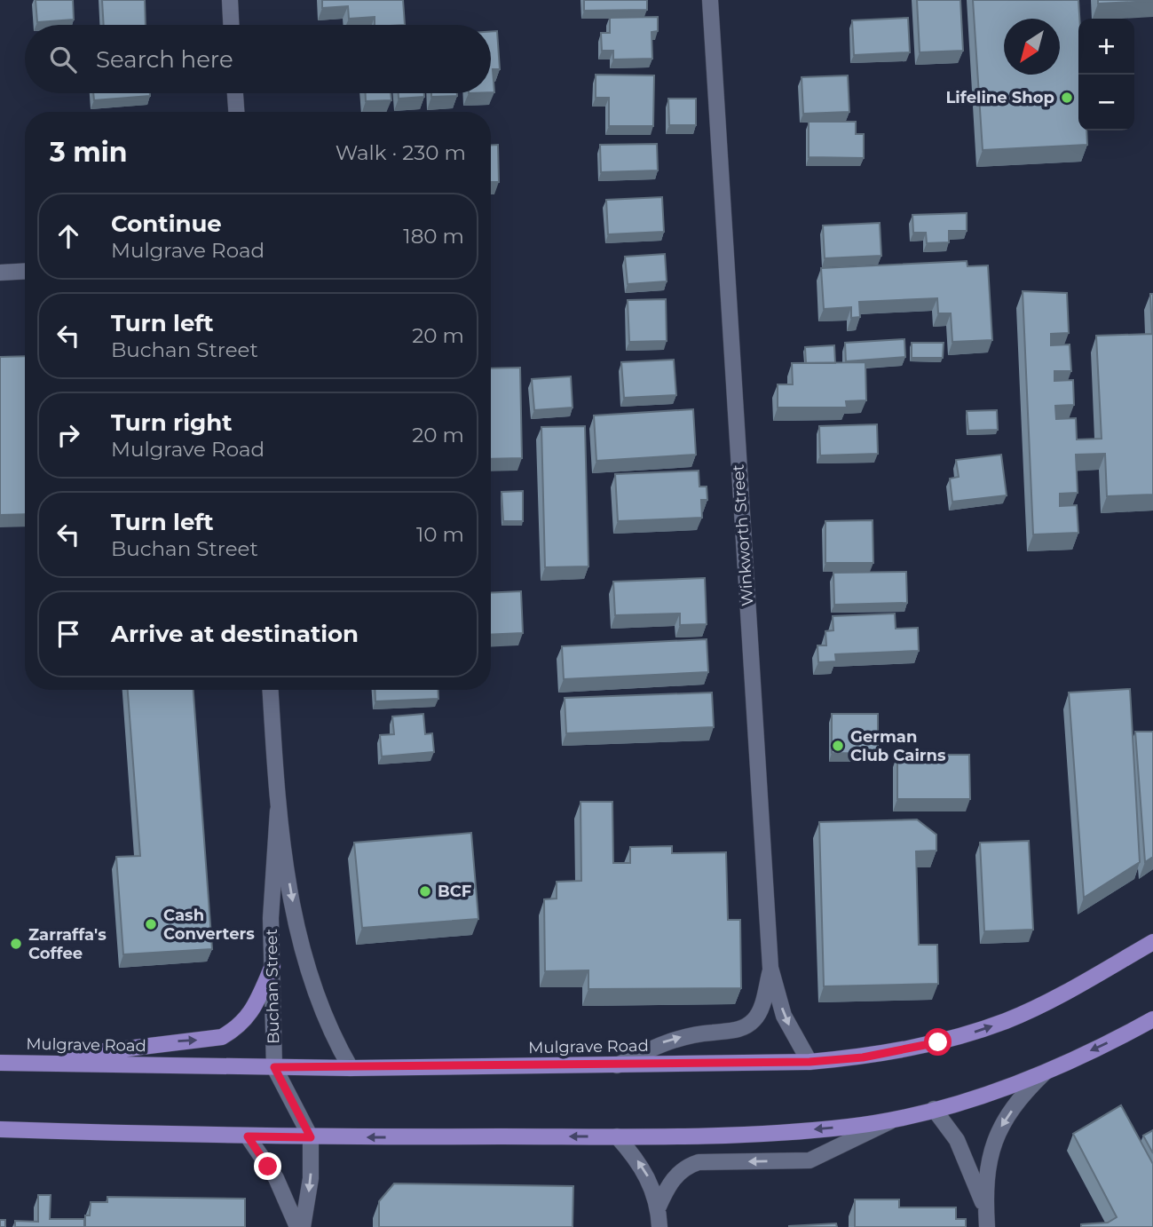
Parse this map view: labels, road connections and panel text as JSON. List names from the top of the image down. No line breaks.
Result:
{"streets":{"main road":["Mulgrave Road"],"street":["Winkworth Street","Buchan Street"]},"crossings":[["Winkworth Street","Mulgrave Road"],["Buchan Street","Mulgrave Road"]],"places":["Lifeline Shop","German Club Cairns","BCF","Cash Converters","Zarraffa's Coffee"],"north":"bottom left","page":{"map_buttons":["+","−"],"search":"Search here","heading":["3 min","Walk · 230 m"],"list":[["Continue","Mulgrave Road","180 m"],["Turn left","Buchan Street","20 m"],["Turn right","Mulgrave Road","20 m"],["Turn left","Buchan Street","10 m"],"Arrive at destination"]}}
